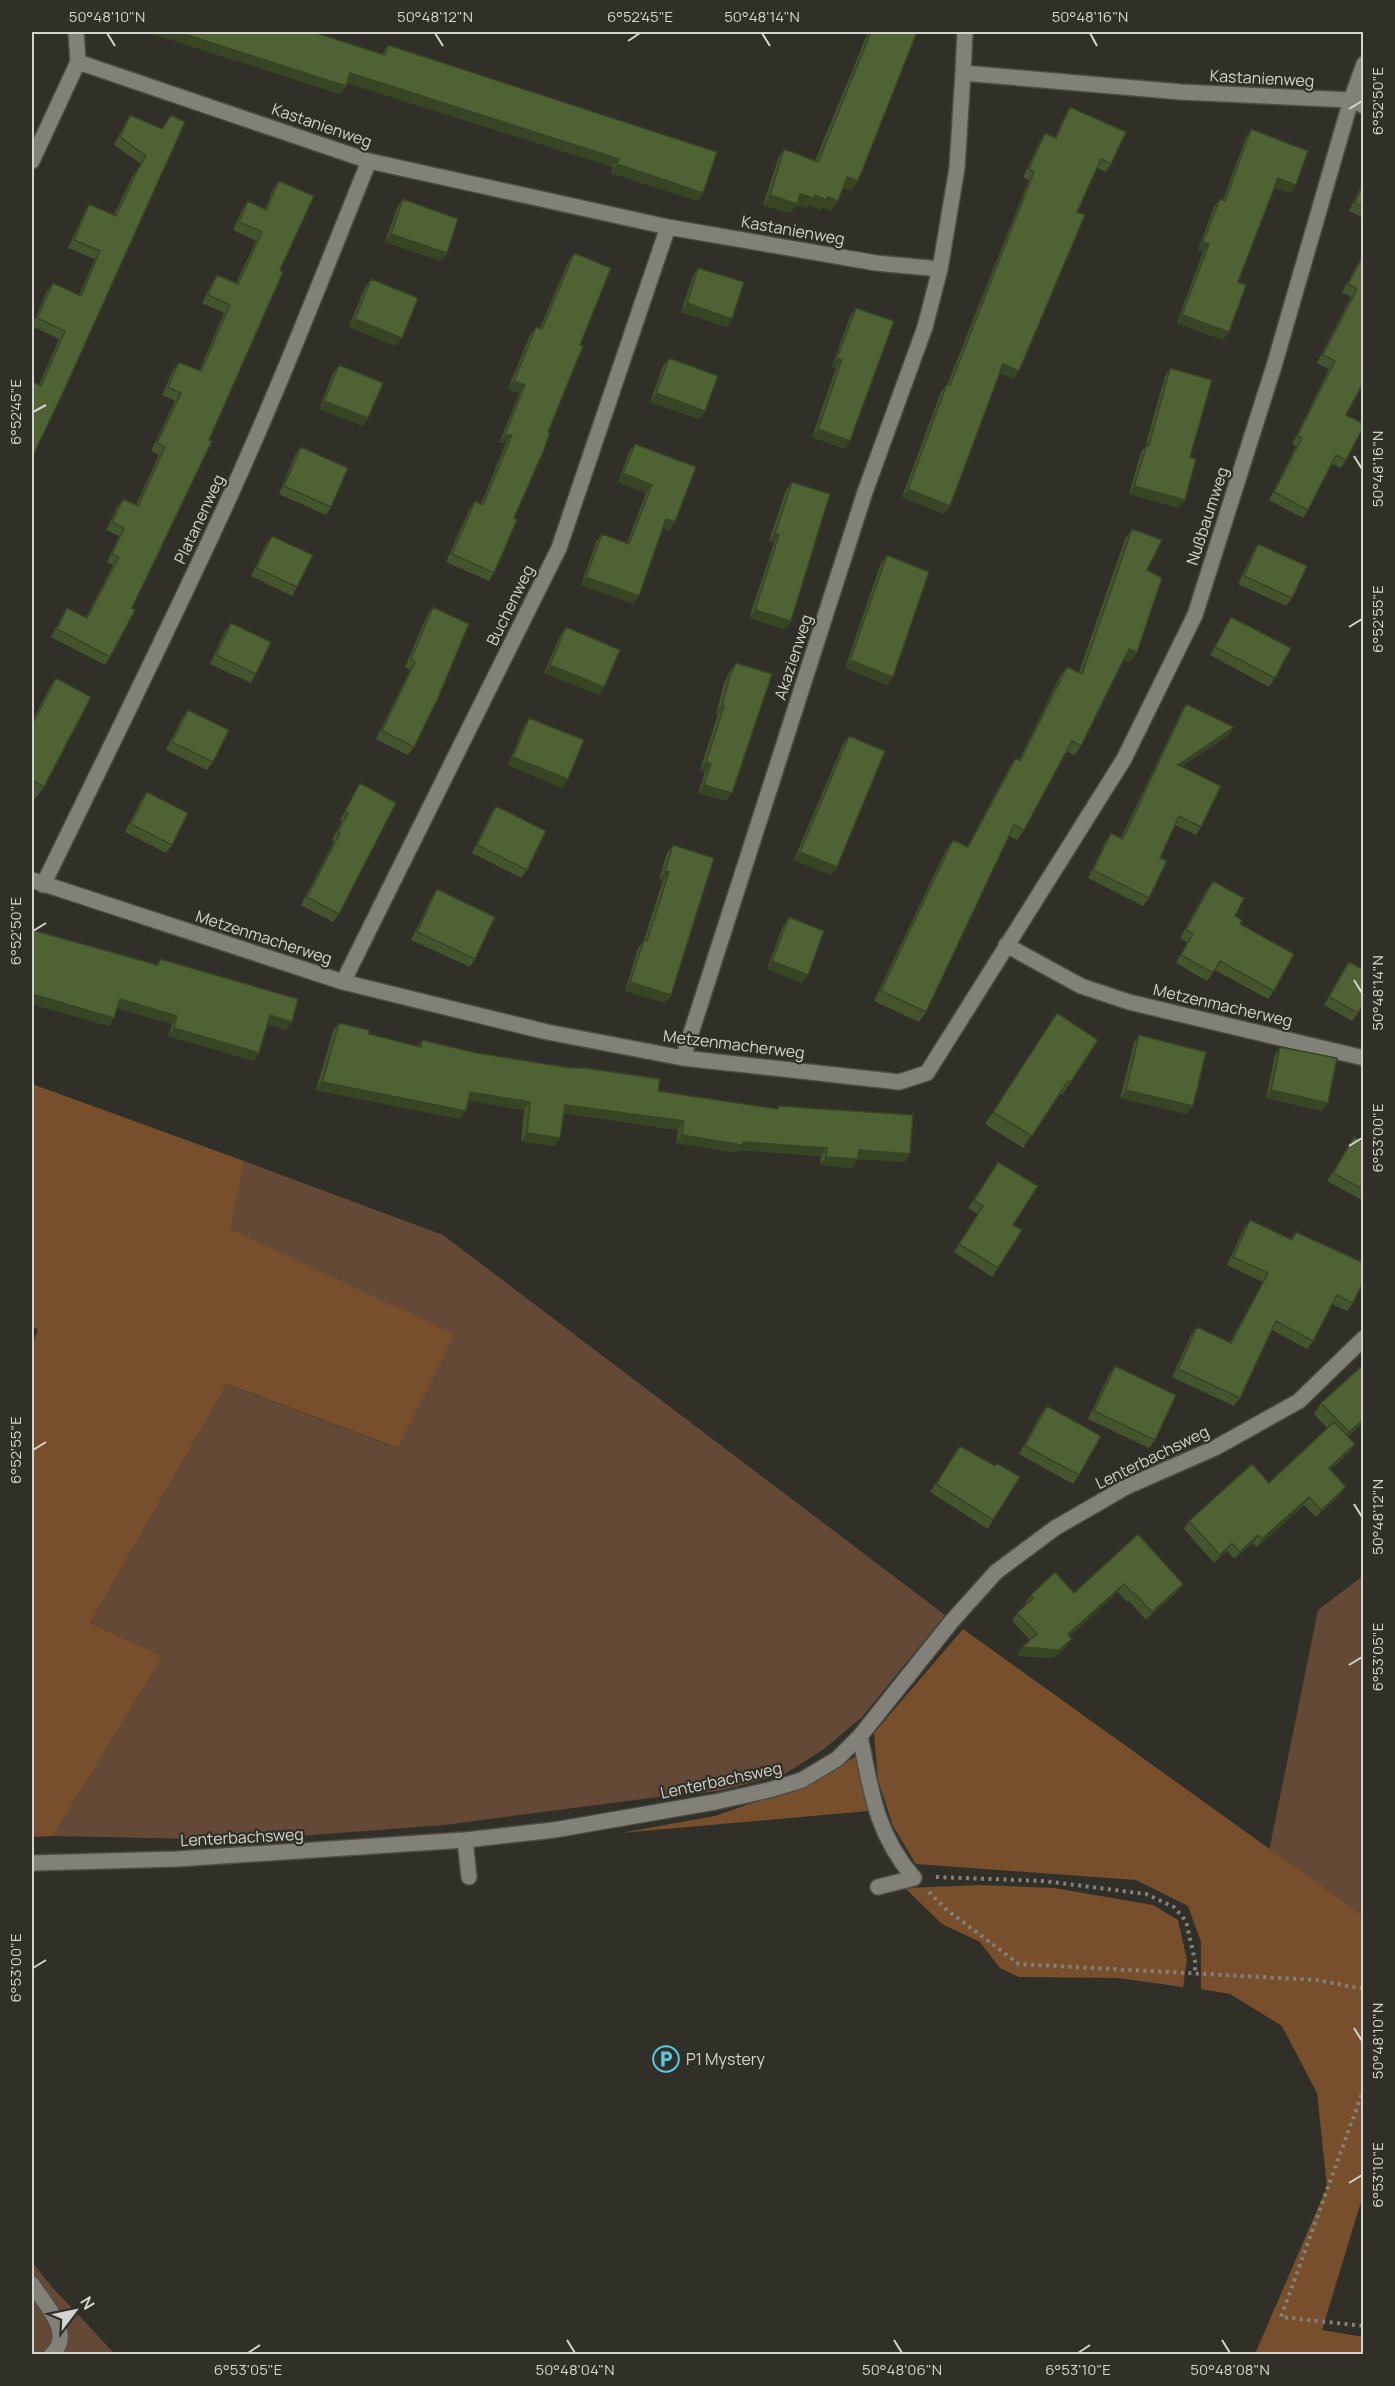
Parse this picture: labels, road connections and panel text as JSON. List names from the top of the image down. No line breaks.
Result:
{"streets":{"street":["Kastanienweg","Nußbaumweg","Platanenweg","Buchenweg","Akazienweg","Metzenmacherweg","Lenterbachsweg"]},"crossings":[["Kastanienweg","Nußbaumweg"],["Kastanienweg","Platanenweg"],["Kastanienweg","Buchenweg"],["Kastanienweg","Akazienweg"],["Nußbaumweg","Metzenmacherweg"],["Platanenweg","Metzenmacherweg"],["Buchenweg","Metzenmacherweg"],["Akazienweg","Metzenmacherweg"]],"places":{"parking":["P1 Mystery"]},"north":"top right","coordinates":["50°48'10\"N","50°48'12\"N","6°52'45\"E","50°48'14\"N","50°48'16\"N","6°52'50\"E","6°52'55\"E","6°53'00\"E","6°53'05\"E","6°53'10\"E","50°48'04\"N","50°48'06\"N","50°48'08\"N"]}
